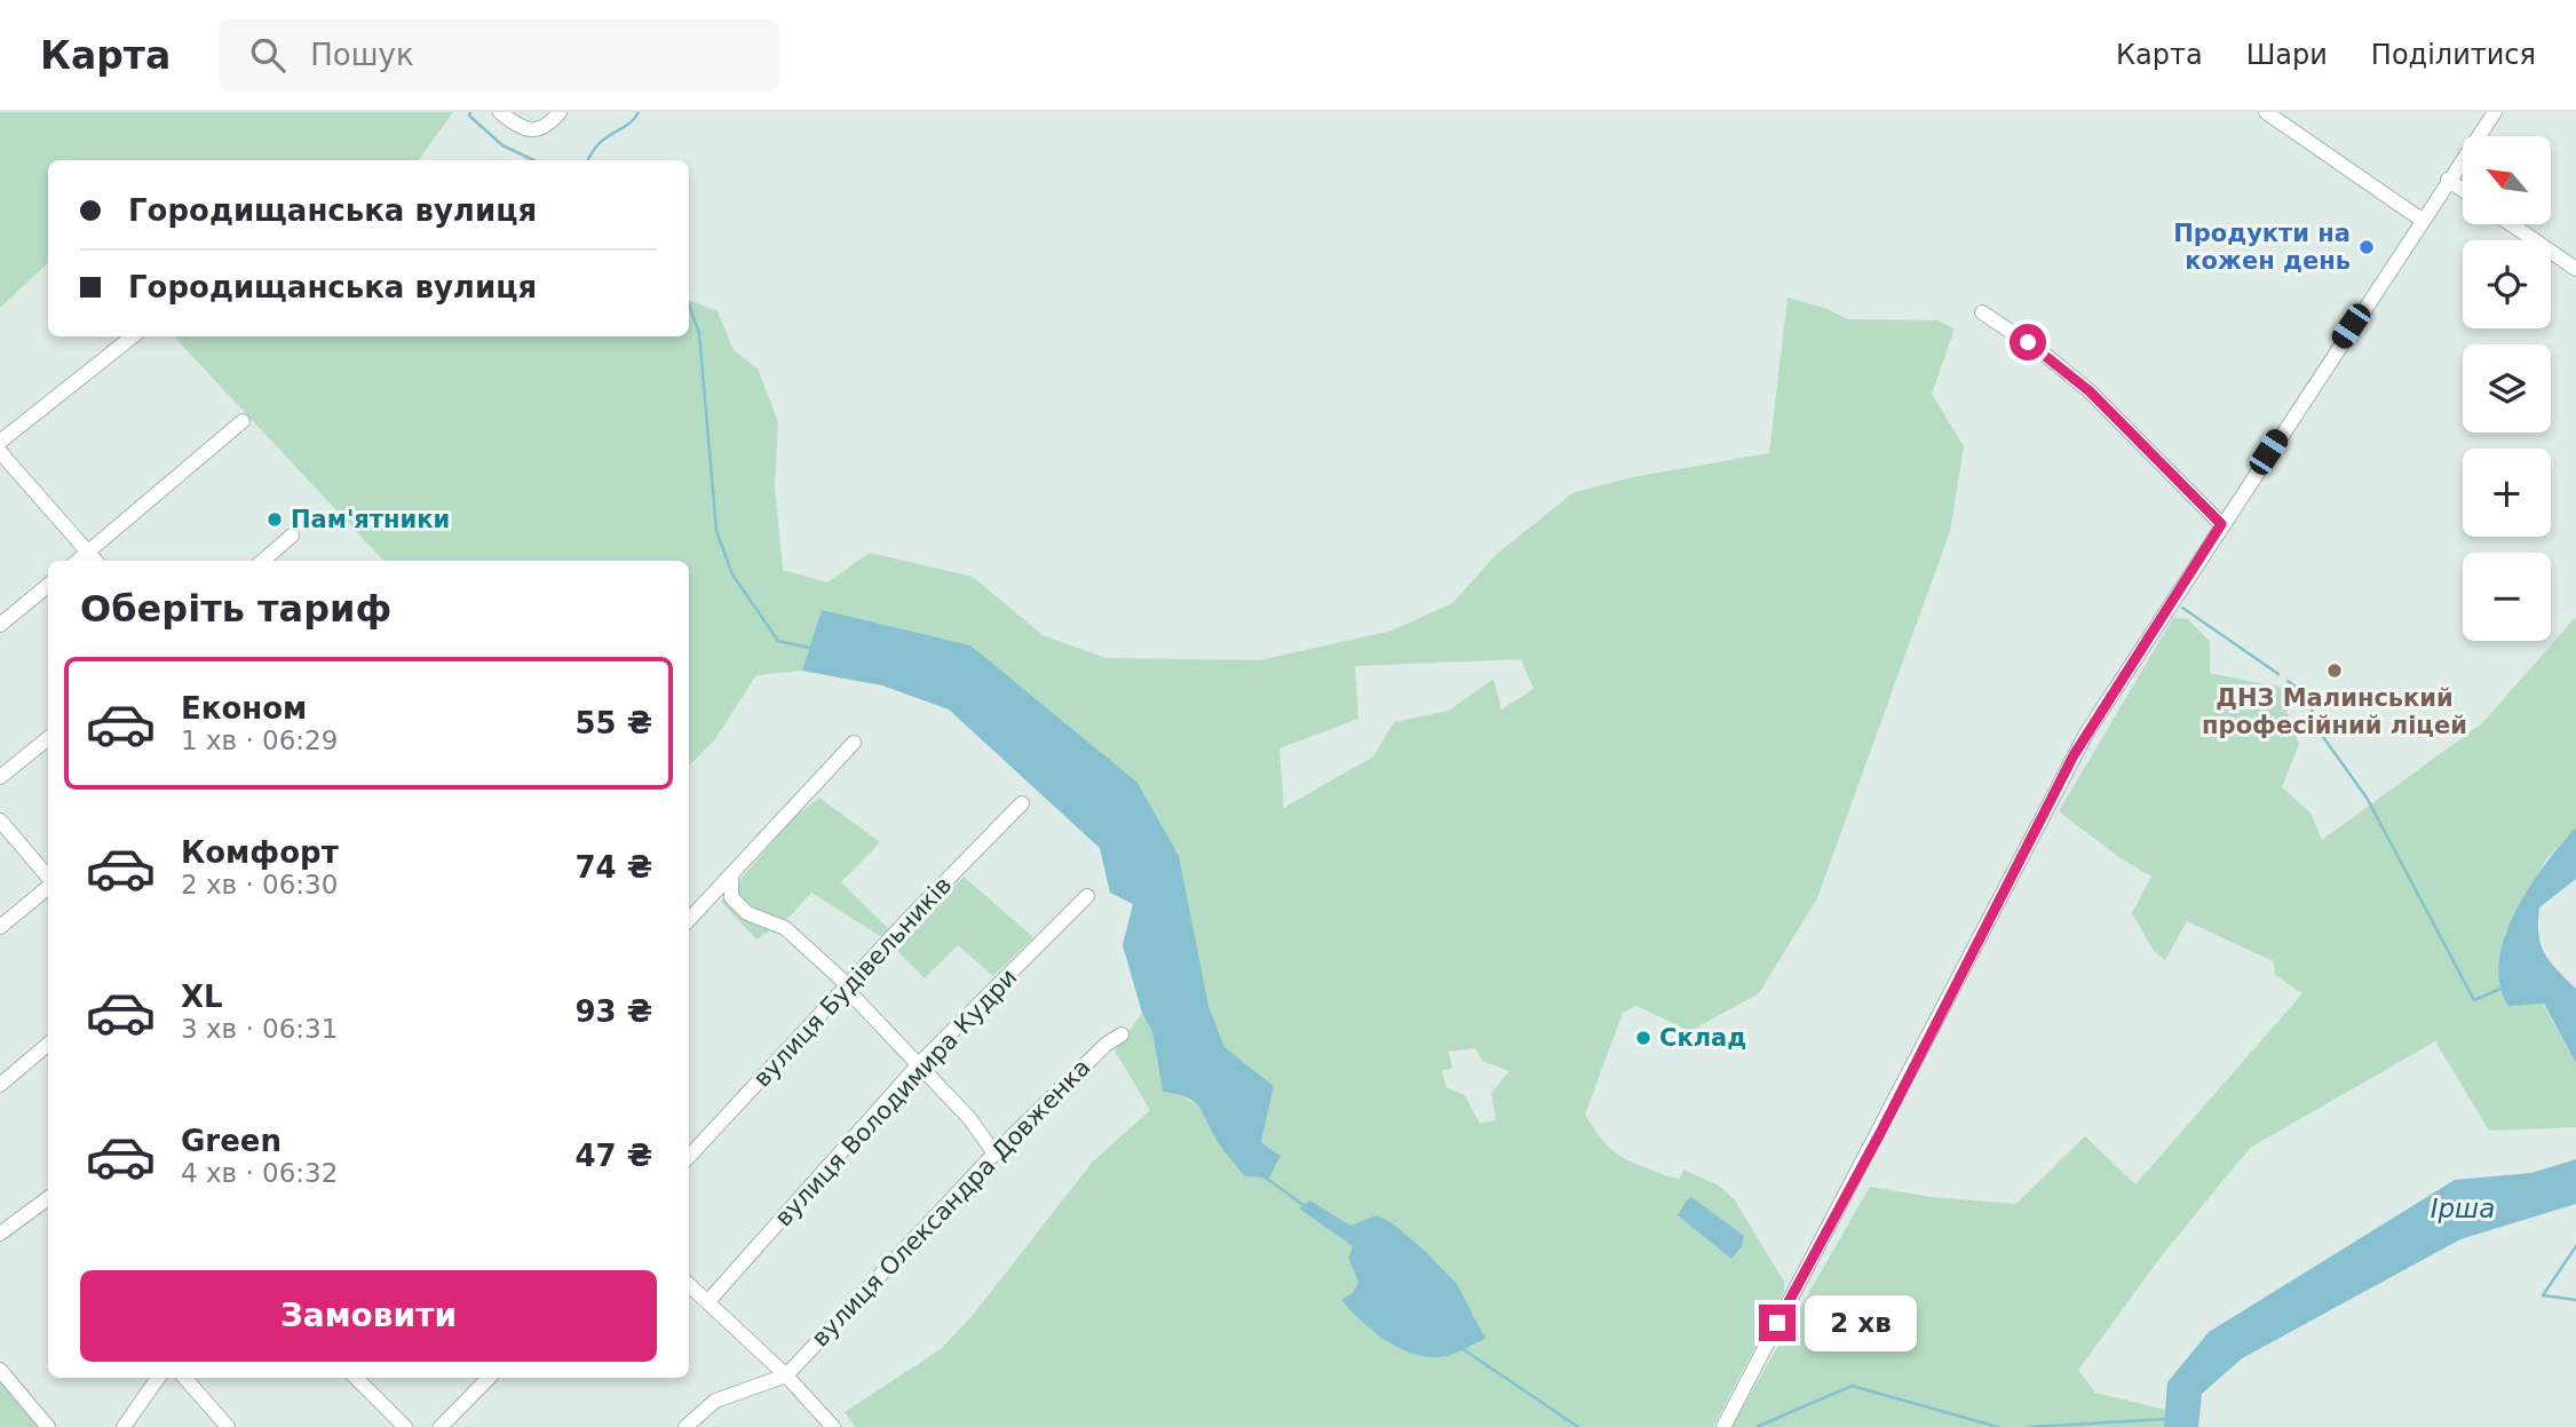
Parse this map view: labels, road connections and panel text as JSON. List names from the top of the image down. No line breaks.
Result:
{"streets":{"street":["вулиця Будівельників","вулиця Володимира Кудри","вулиця Олександра Довженка"]},"water":["Ірша"],"places":["Продукти на кожен день","Пам'ятники","ДНЗ Малинський професійний ліцей","Склад"],"north":"top left","page":{"header":"Карта","search":"Пошук","nav":["Карта","Шари","Поділитися"],"map_buttons":["+","−"],"banner":["Городищанська вулиця","Городищанська вулиця"],"heading":"Оберіть тариф","list":[{"name":"Економ","note":"1 хв · 06:29","value":"55 ₴"},{"name":"Комфорт","note":"2 хв · 06:30","value":"74 ₴"},{"name":"XL","note":"3 хв · 06:31","value":"93 ₴"},{"name":"Green","note":"4 хв · 06:32","value":"47 ₴"}],"buttons":"Замовити","bubble":"2 хв"}}
